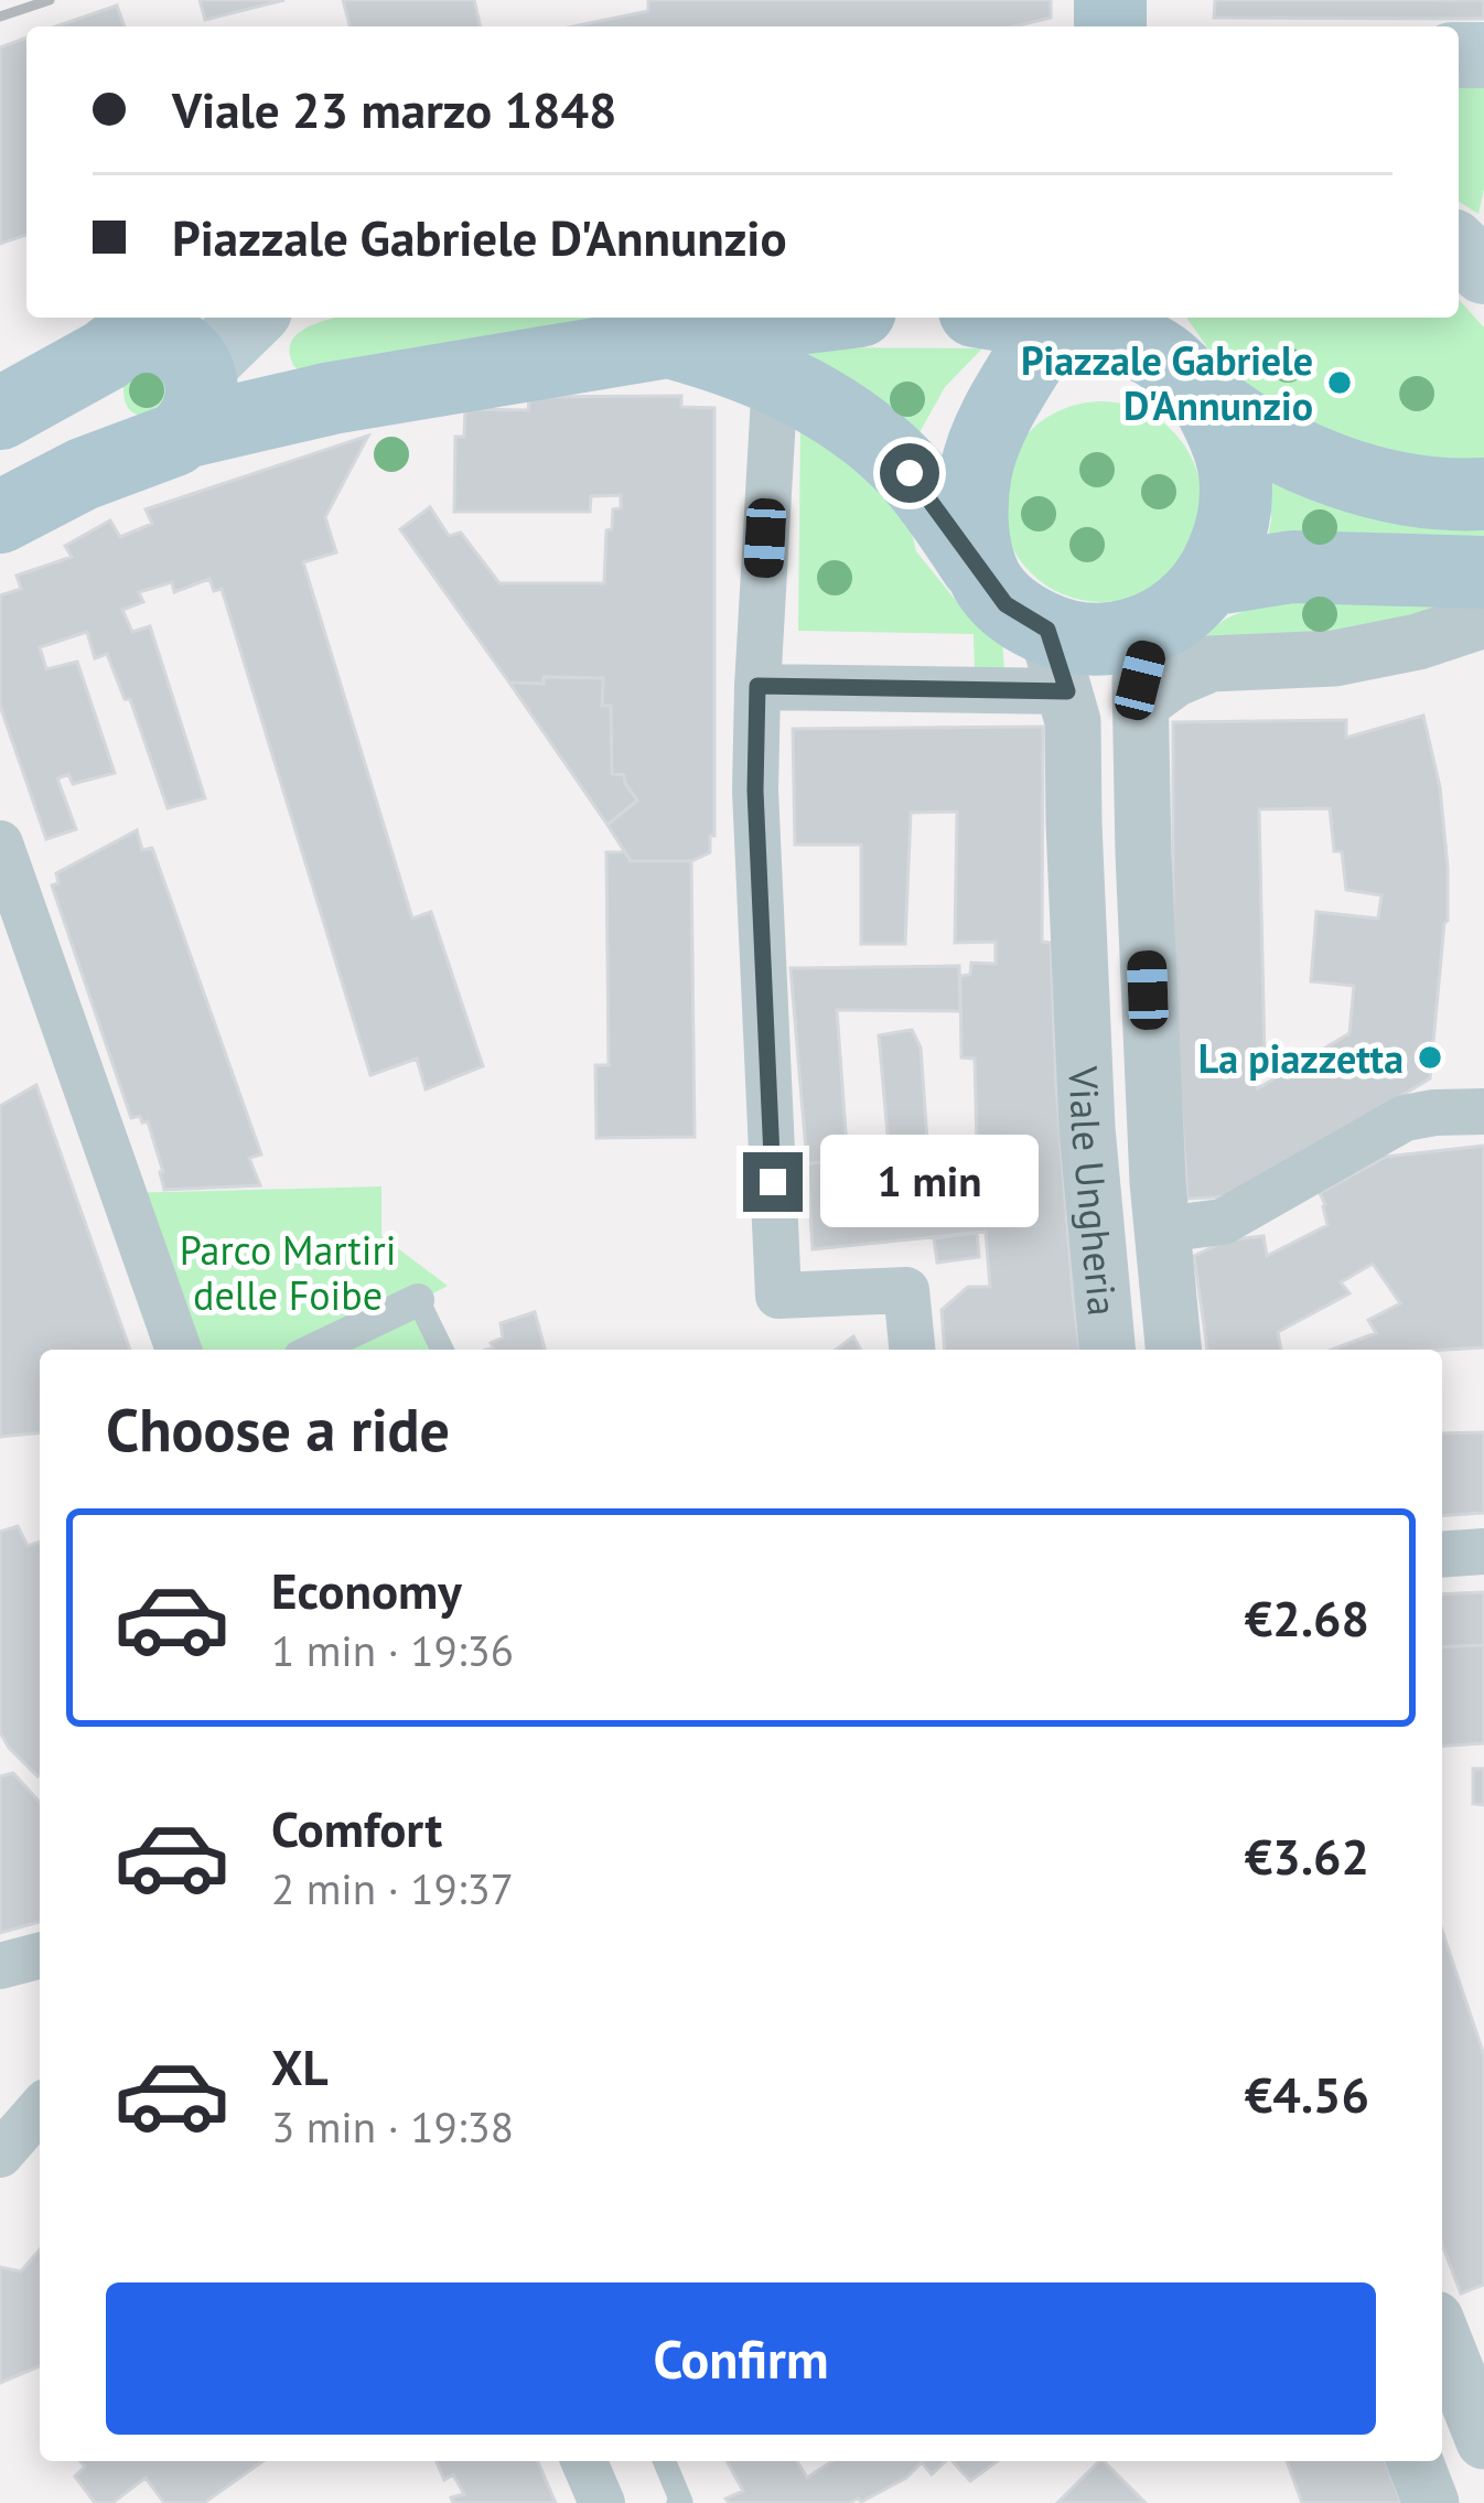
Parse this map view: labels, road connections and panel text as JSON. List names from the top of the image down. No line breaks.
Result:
{"streets":{"street":["Viale Ungheria"]},"parks":["Parco Martiri delle Foibe"],"places":["Piazzale Gabriele D'Annunzio","La piazzetta"],"page":{"banner":["Viale 23 marzo 1848","Piazzale Gabriele D'Annunzio"],"bubble":"1 min","heading":"Choose a ride","list":[{"name":"Economy","note":"1 min · 19:36","value":"€2.68"},{"name":"Comfort","note":"2 min · 19:37","value":"€3.62"},{"name":"XL","note":"3 min · 19:38","value":"€4.56"}],"buttons":"Confirm"}}
